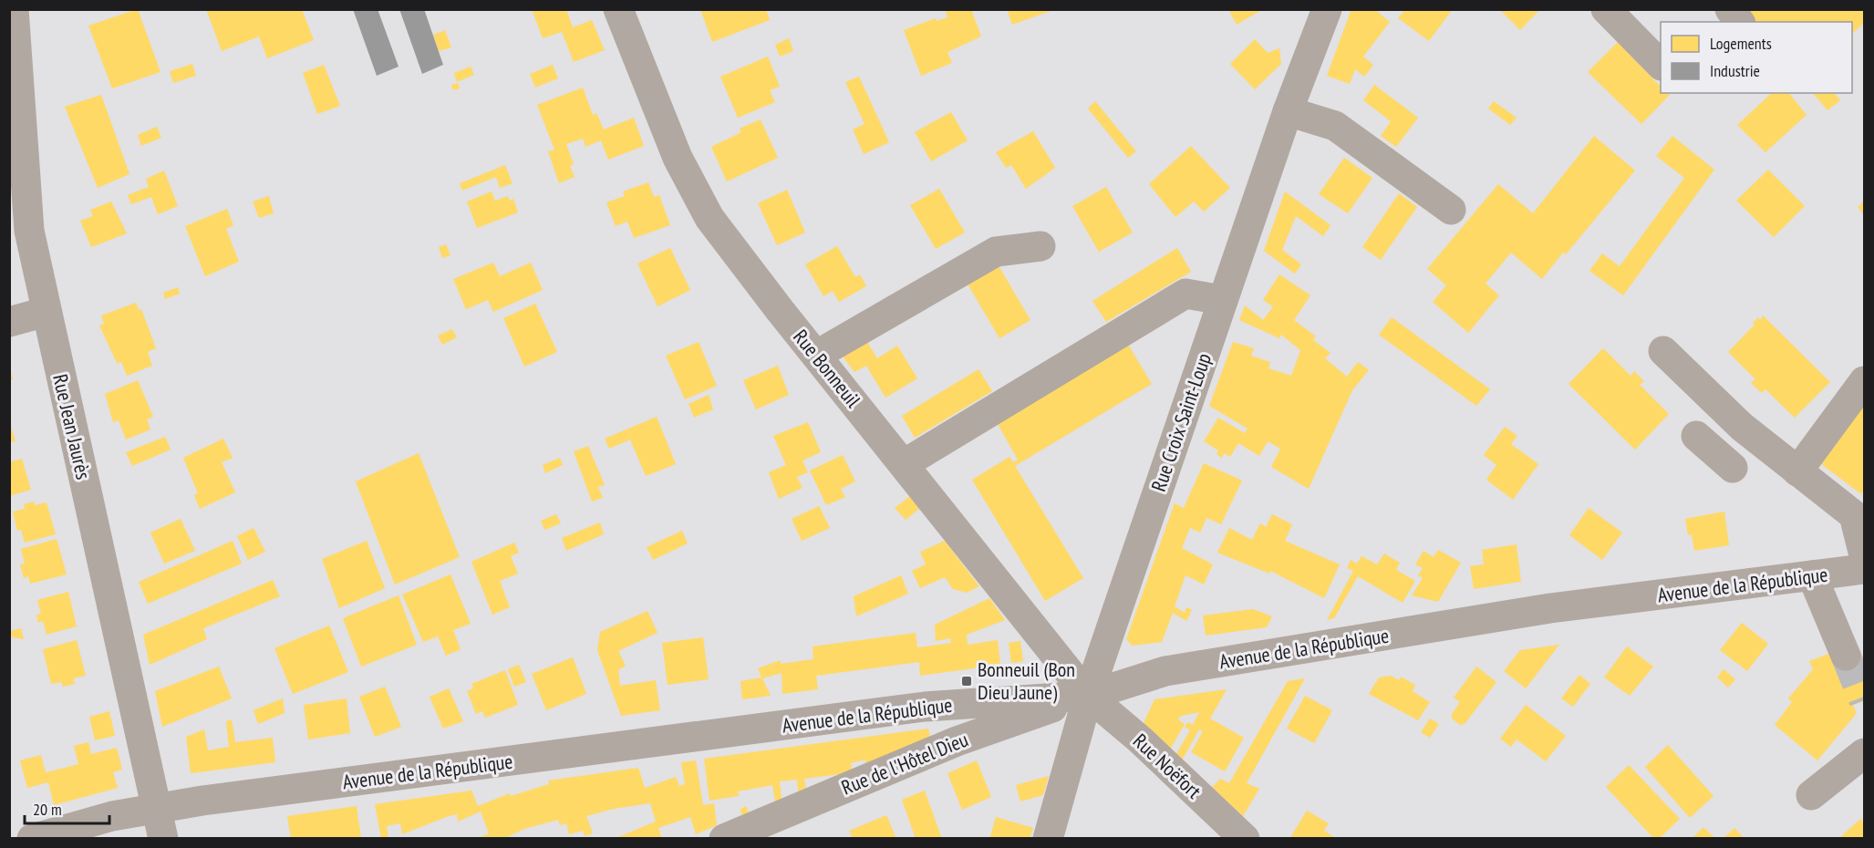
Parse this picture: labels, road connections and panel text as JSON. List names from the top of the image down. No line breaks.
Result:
{"streets":{"street":["Rue Bonneuil","Rue Croix Saint-Loup","Rue Jean Jaurès","Avenue de la République","Rue de l'Hôtel Dieu","Rue Noëfort"]},"crossings":[["Rue Bonneuil","Rue Croix Saint-Loup"],["Rue Bonneuil","Avenue de la République"],["Rue Bonneuil","Rue de l'Hôtel Dieu"],["Rue Bonneuil","Rue Noëfort"],["Rue Croix Saint-Loup","Avenue de la République"],["Rue Croix Saint-Loup","Rue de l'Hôtel Dieu"],["Rue Croix Saint-Loup","Rue Noëfort"],["Rue Jean Jaurès","Avenue de la République"],["Avenue de la République","Rue de l'Hôtel Dieu"],["Avenue de la République","Rue Noëfort"],["Rue de l'Hôtel Dieu","Rue Noëfort"]],"places":{"transit":["Bonneuil (Bon Dieu Jaune)"]},"legend":["Logements","Industrie"],"scale_bar":"20 m"}
